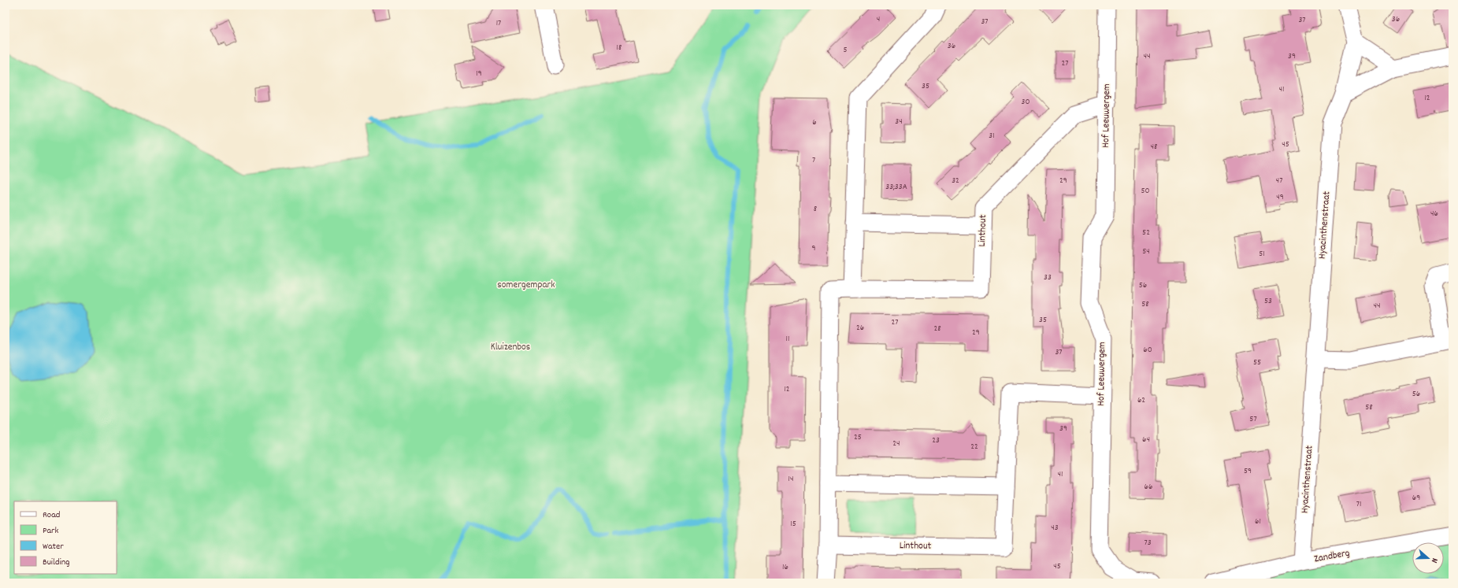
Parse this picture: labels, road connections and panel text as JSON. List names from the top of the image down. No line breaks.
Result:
{"streets":{"street":["Hof Leeuwergem","Hyacinthenstraat","Linthout","Zandberg"]},"crossings":[["Hof Leeuwergem","Linthout"],["Hyacinthenstraat","Zandberg"]],"parks":["somergempark","Kluizenbos"],"house_numbers":["4","36","37","37","17","36","18","5","44","39","27","19","35","41","12","30","34","6","31","45","48","7","32","29","47","33;33A","50","49","8","46","52","9","54","51","33","56","53","58","44","35","27","26","28","29","11","60","37","55","12","56","62","58","57","39","25","64","23","24","22","59","41","14","66","69","71","61","15","43","73","45","16"],"legend":["Road","Park","Water","Building"],"north":"right"}
